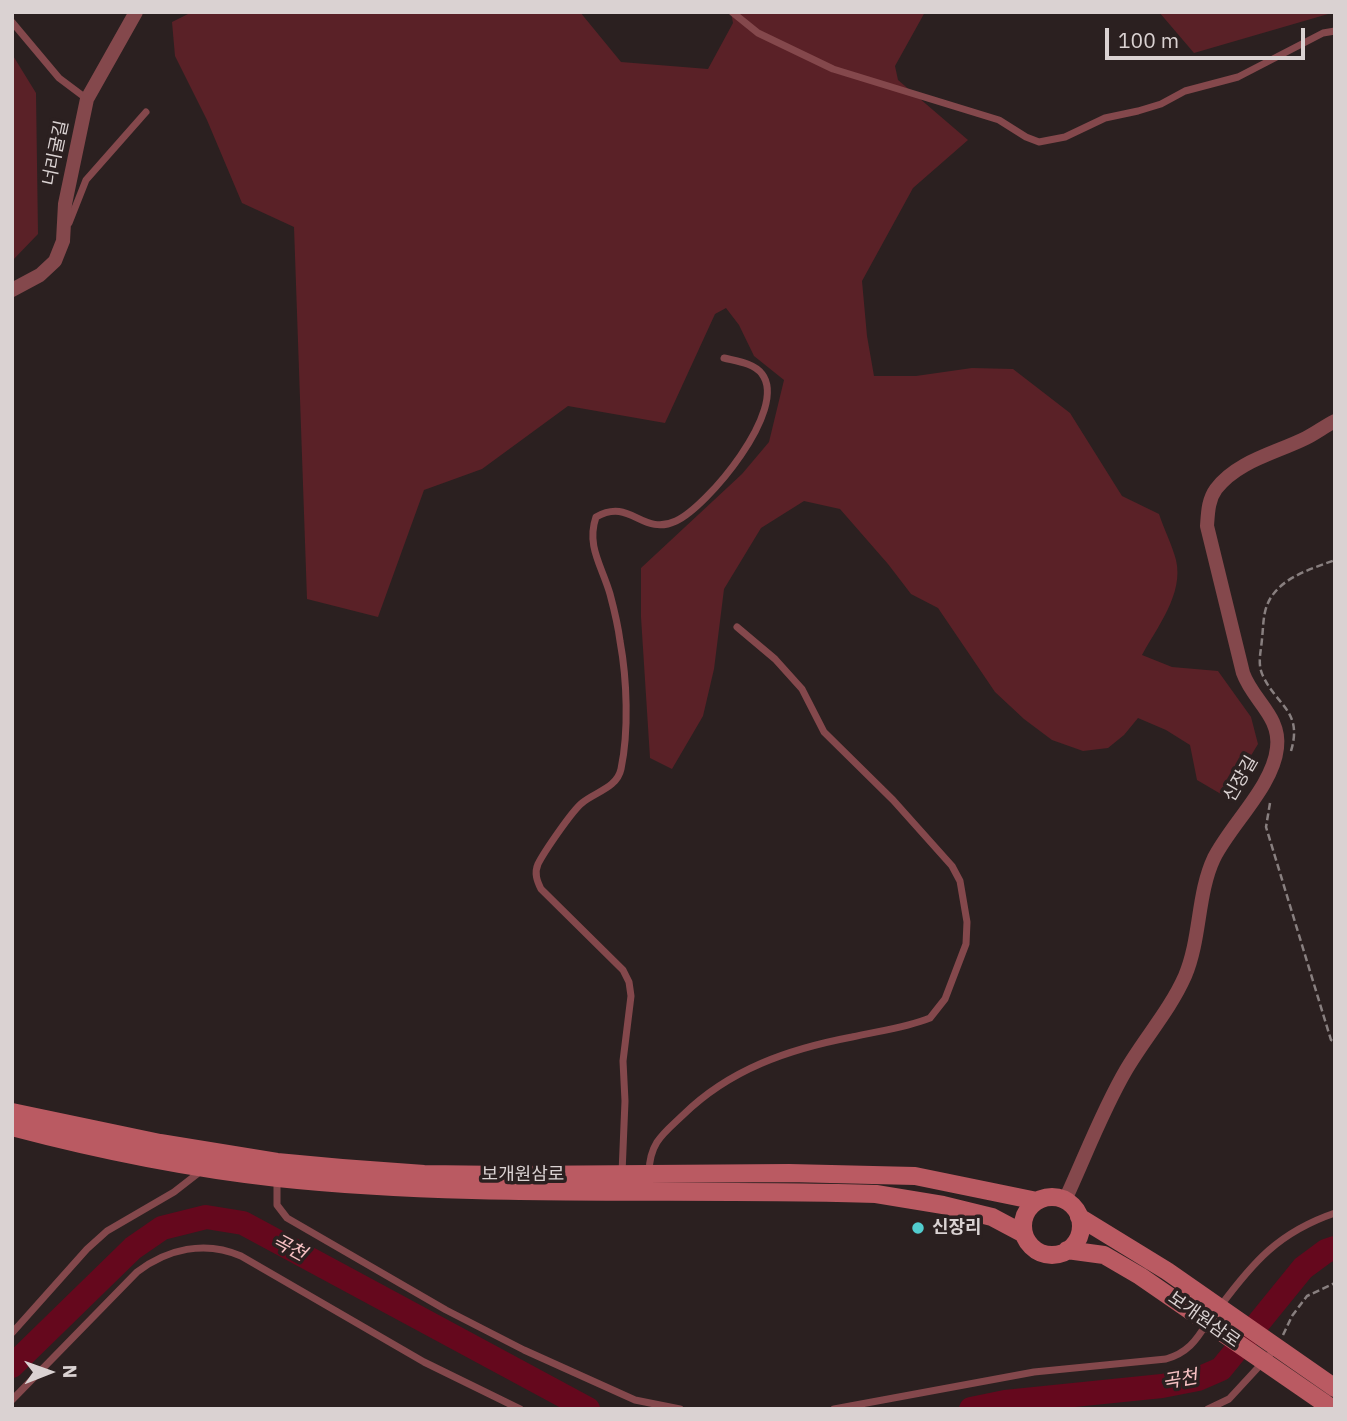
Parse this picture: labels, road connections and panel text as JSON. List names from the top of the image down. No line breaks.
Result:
{"streets":{"main road":["보개원삼로"],"street":["너리굴길","신장길"]},"crossings":[["신장길","보개원삼로"]],"water":["곡천"],"places":["신장리"],"scale_bar":"100 m","north":"right"}
